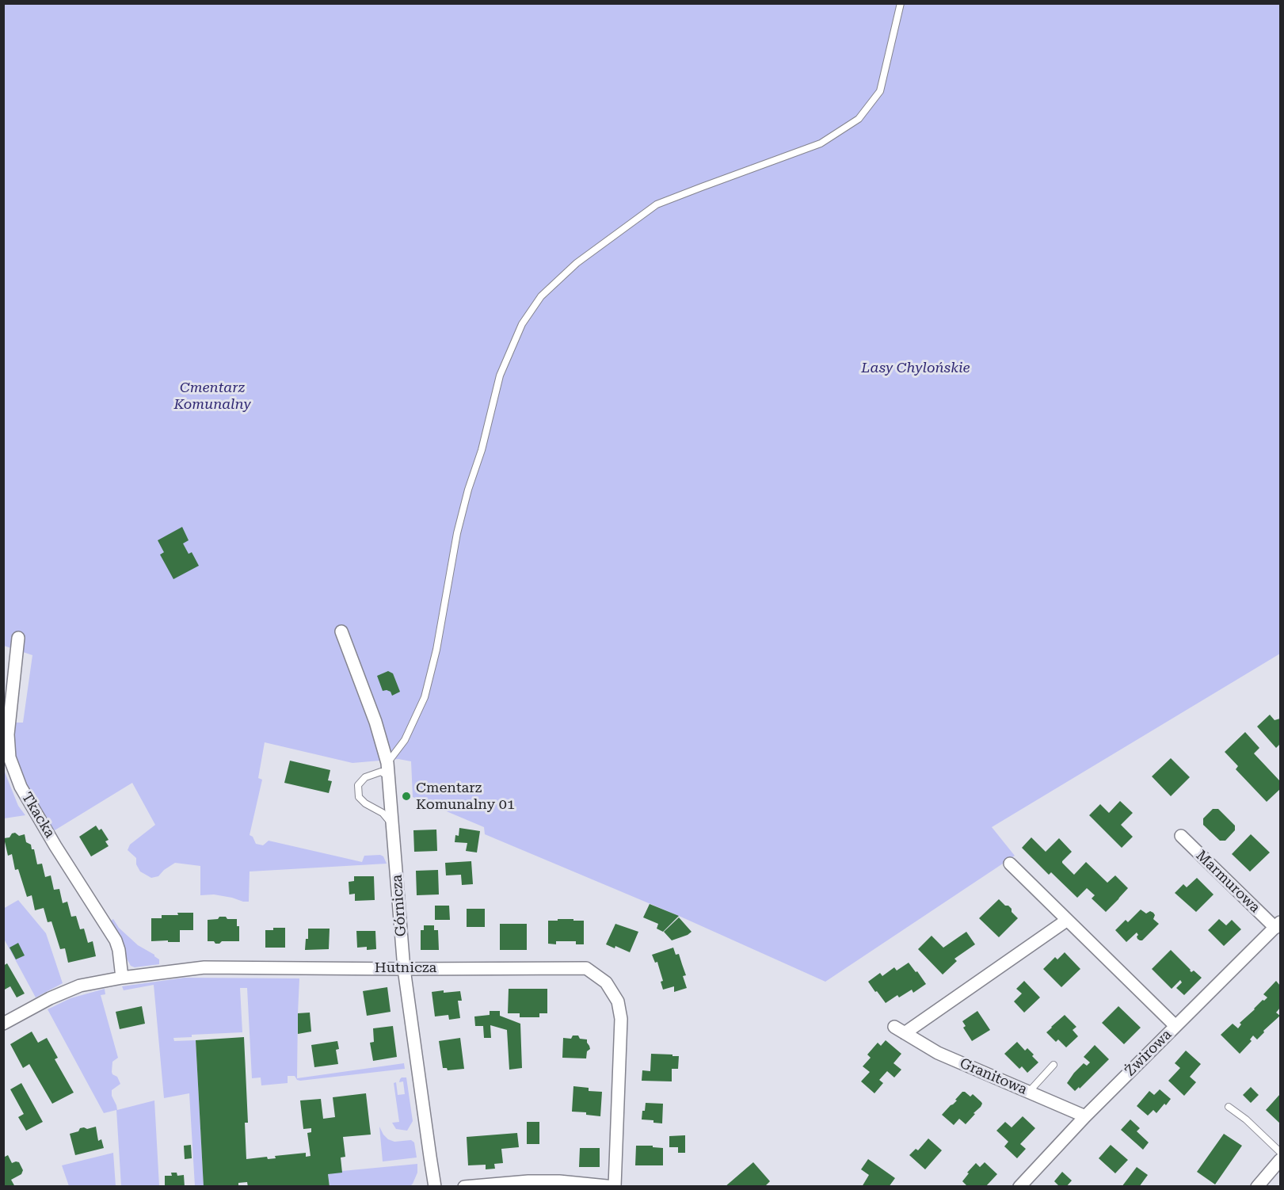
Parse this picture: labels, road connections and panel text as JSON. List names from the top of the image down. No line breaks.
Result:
{"streets":{"street":["Tkacka","Marmurowa","Górnicza","Hutnicza","Żwirowa","Granitowa"]},"crossings":[["Tkacka","Hutnicza"],["Marmurowa","Żwirowa"],["Górnicza","Hutnicza"],["Żwirowa","Granitowa"]],"parks":["Lasy Chylońskie","Cmentarz Komunalny"],"places":["Cmentarz Komunalny 01"]}
